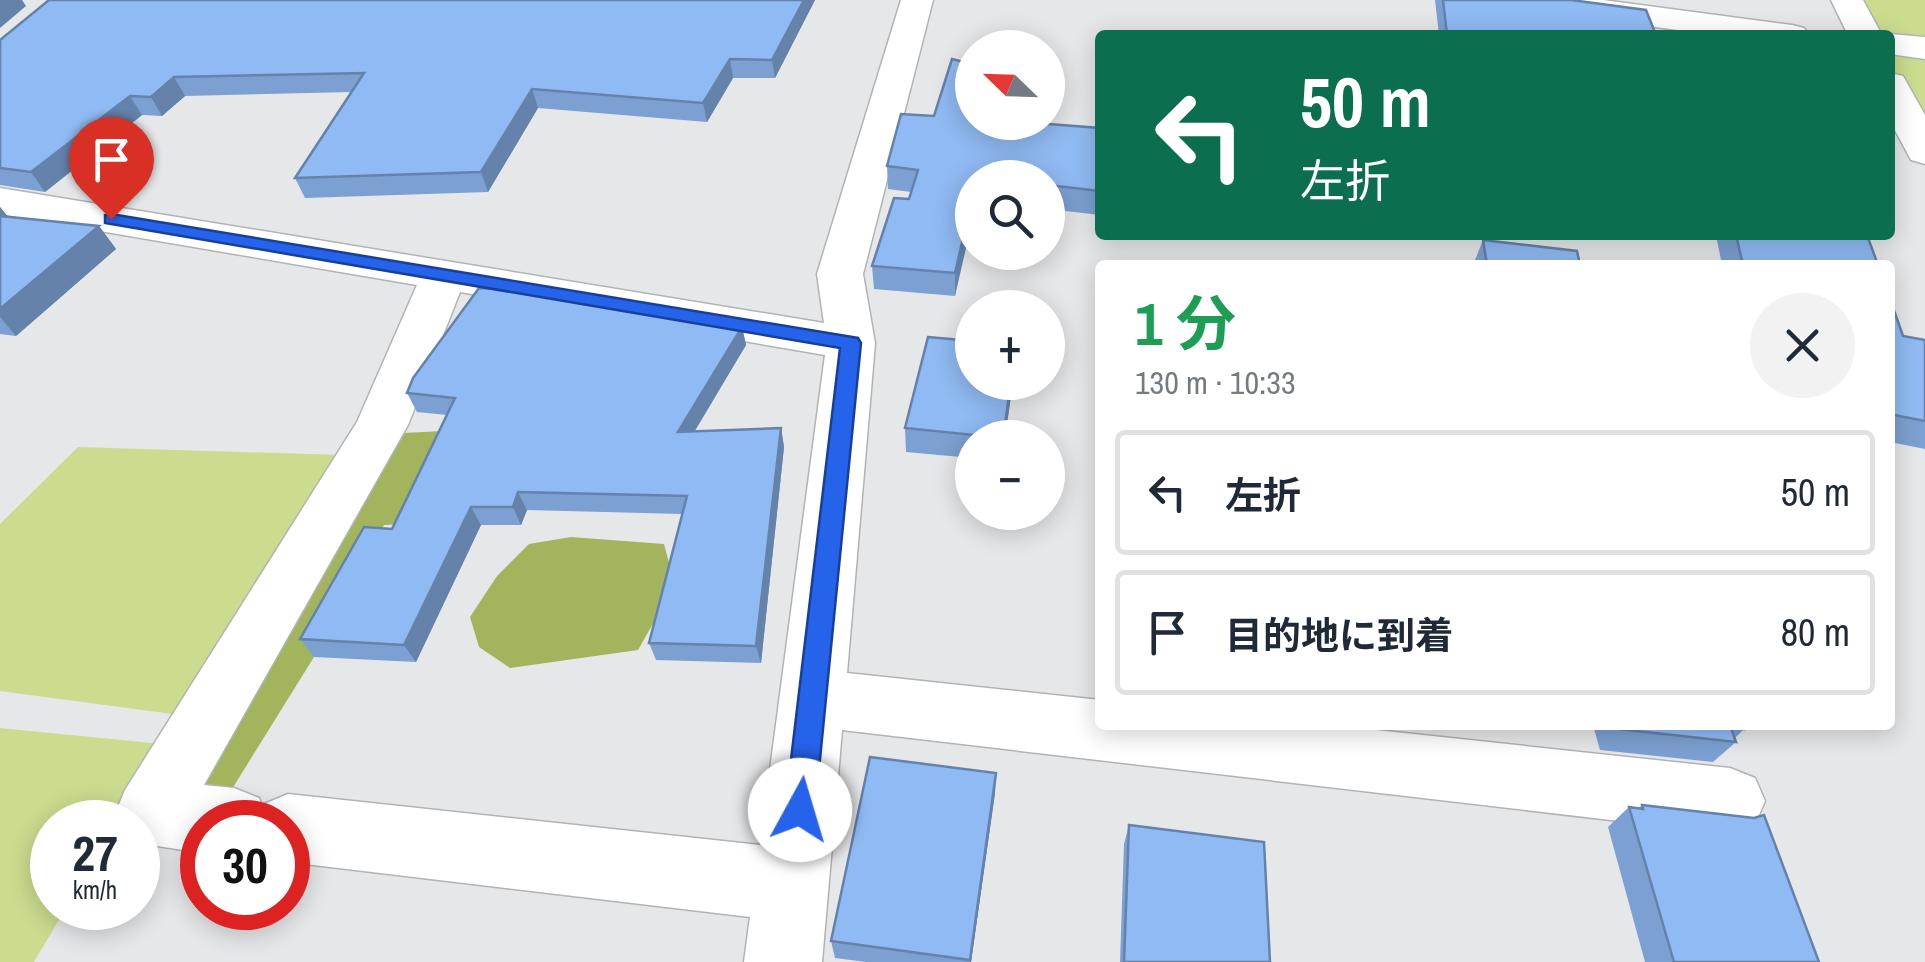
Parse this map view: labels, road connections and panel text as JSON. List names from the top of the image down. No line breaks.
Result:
{"north":"top left","page":{"map_buttons":["+","−"],"turn":["50 m","左折"],"heading":["1 分","130 m · 10:33"],"list":[{"name":"左折","value":"50 m"},{"name":"目的地に到着","value":"80 m"}],"speed":"27 km/h","limit":"30"}}
